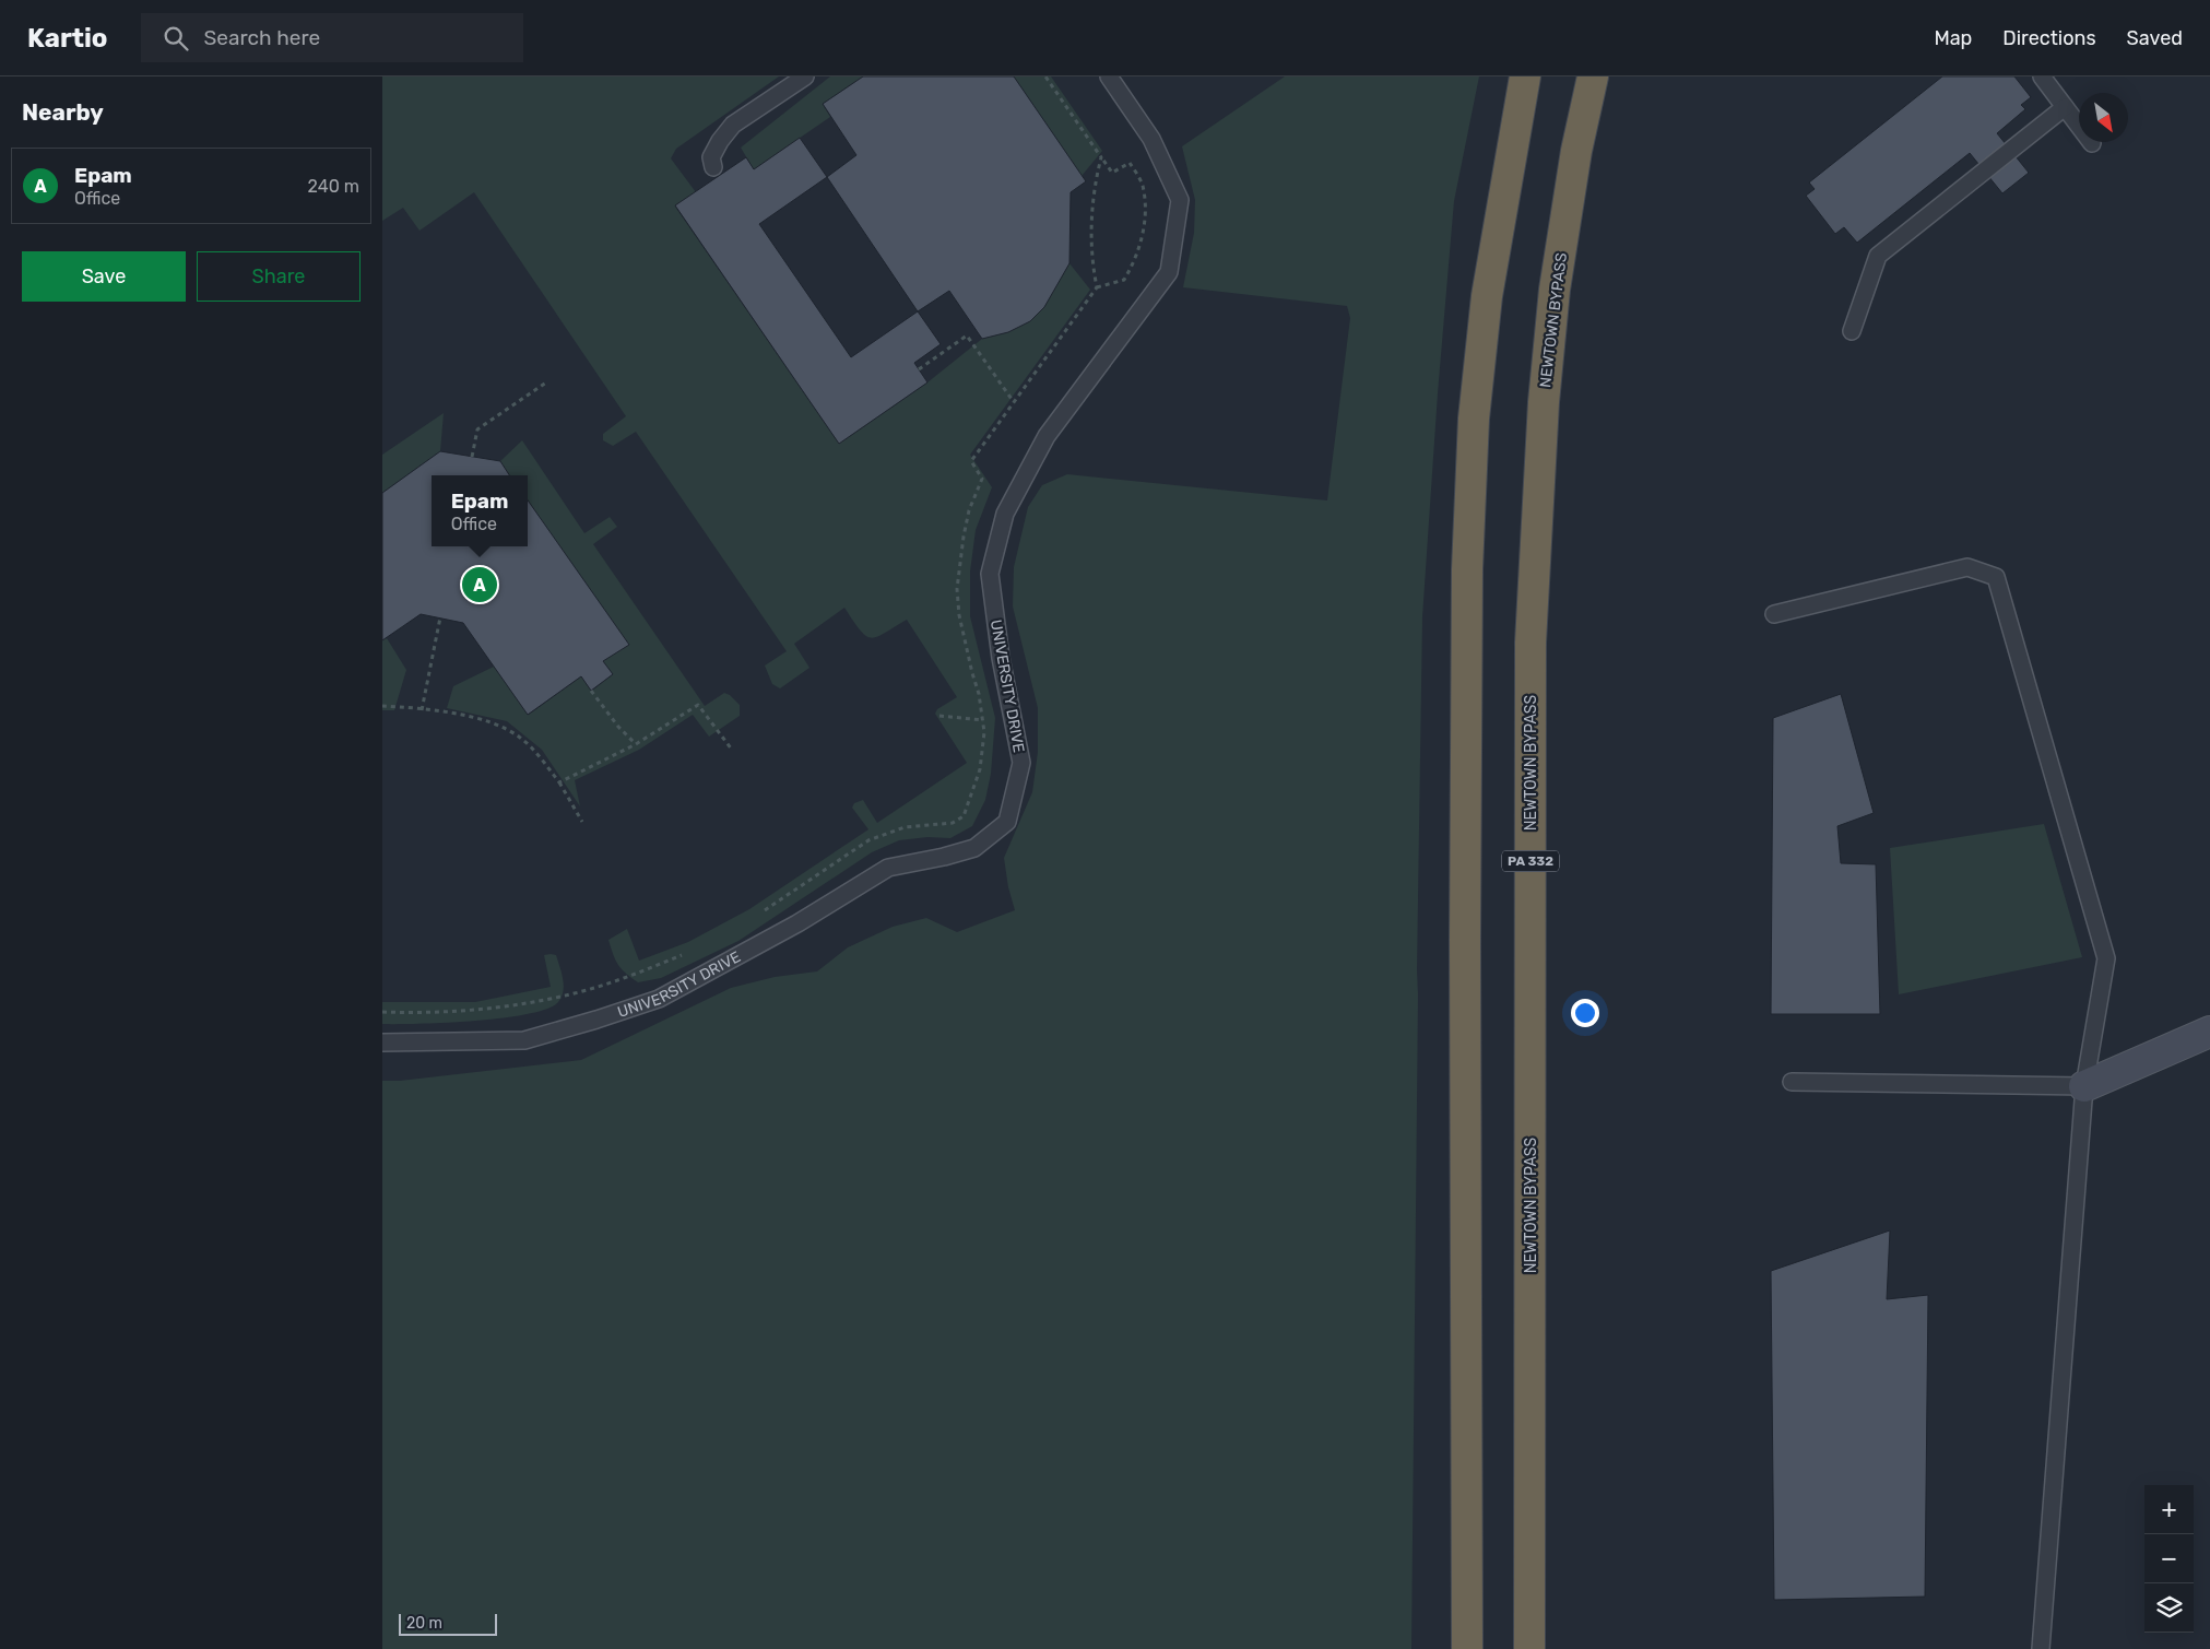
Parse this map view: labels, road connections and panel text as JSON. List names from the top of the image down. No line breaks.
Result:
{"streets":{"highway":["NEWTOWN BYPASS","PA 332"],"lane":["UNIVERSITY DRIVE"]},"scale_bar":"20 m","north":"bottom right","page":{"header":"Kartio","search":"Search here","nav":["Map","Directions","Saved"],"heading":"Nearby","list":[{"mark":"A","name":"Epam","note":"Office","value":"240 m"}],"buttons":["Save","Share"],"popup":["Epam","Office"],"pins":"A","map_buttons":["+","−"],"scale":"20 m"}}
